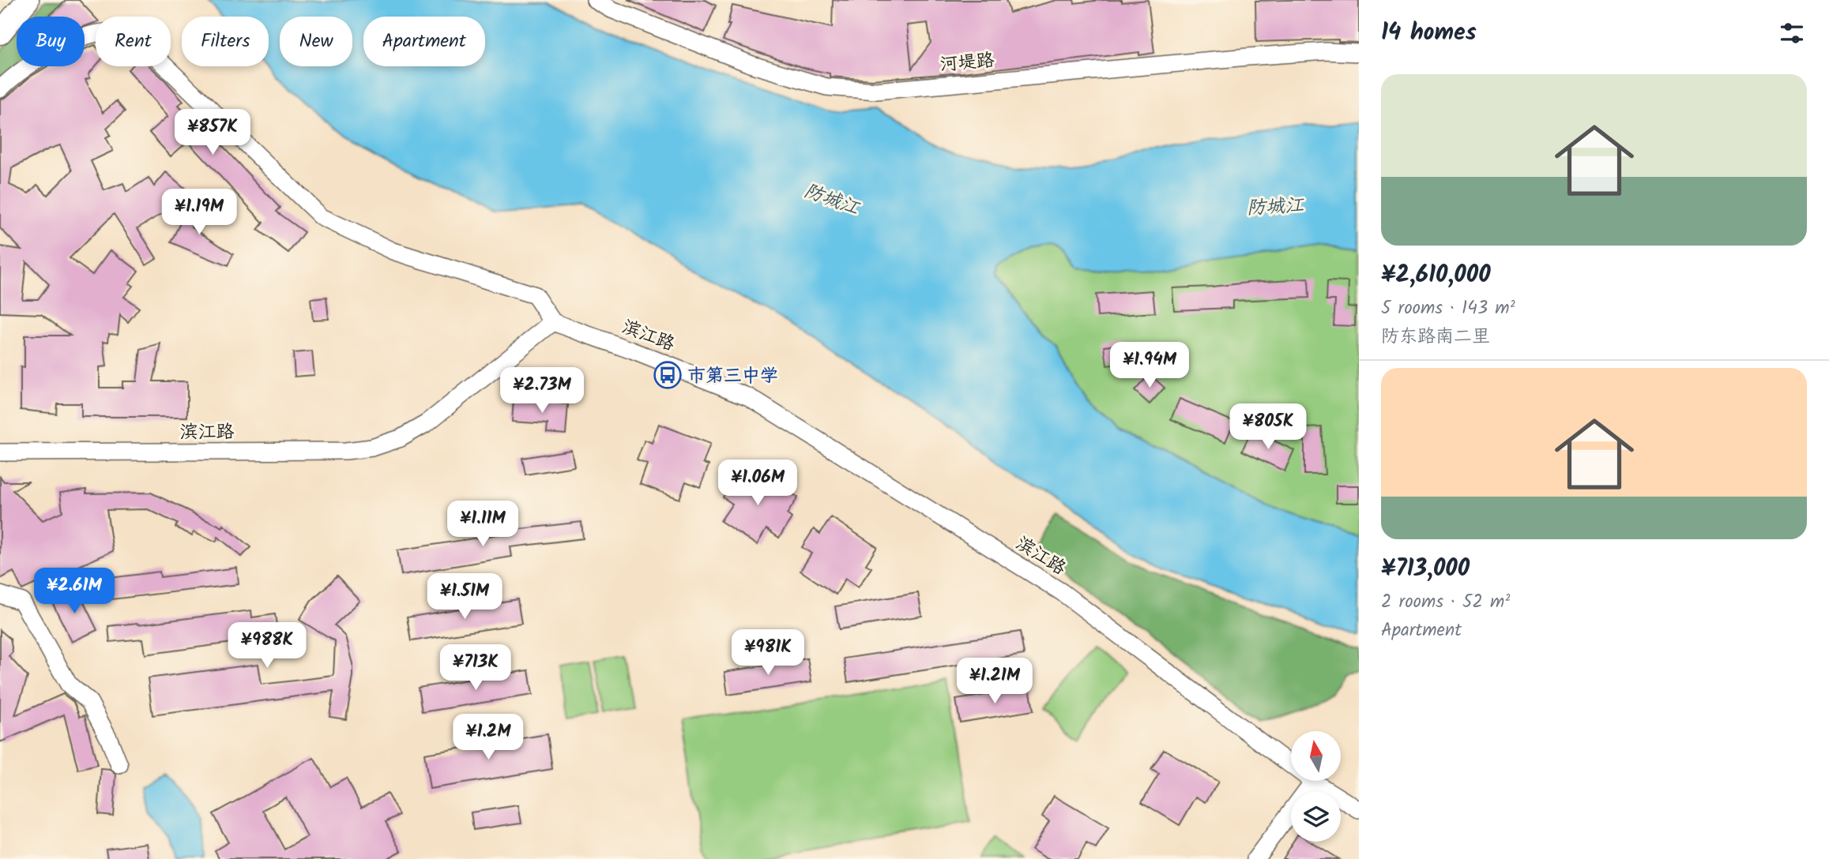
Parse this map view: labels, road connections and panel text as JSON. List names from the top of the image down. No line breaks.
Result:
{"streets":{"street":["河堤路","滨江路"]},"water":["防城江"],"places":{"bus stop":["巿第三中学"]},"north":"top","page":{"heading":"14 homes","chip":["Buy","Rent","Filters","New","Apartment"],"list":[{"name":"¥2,610,000","note":"5 rooms · 143 m² · 防东路南二里"},{"name":"¥713,000","note":"2 rooms · 52 m² · Apartment"}],"price":["¥857K","¥1.19M","¥1.94M","¥2.73M","¥805K","¥1.06M","¥1.11M","¥2.61M","¥1.51M","¥988K","¥981K","¥713K","¥1.21M","¥1.2M"]}}
